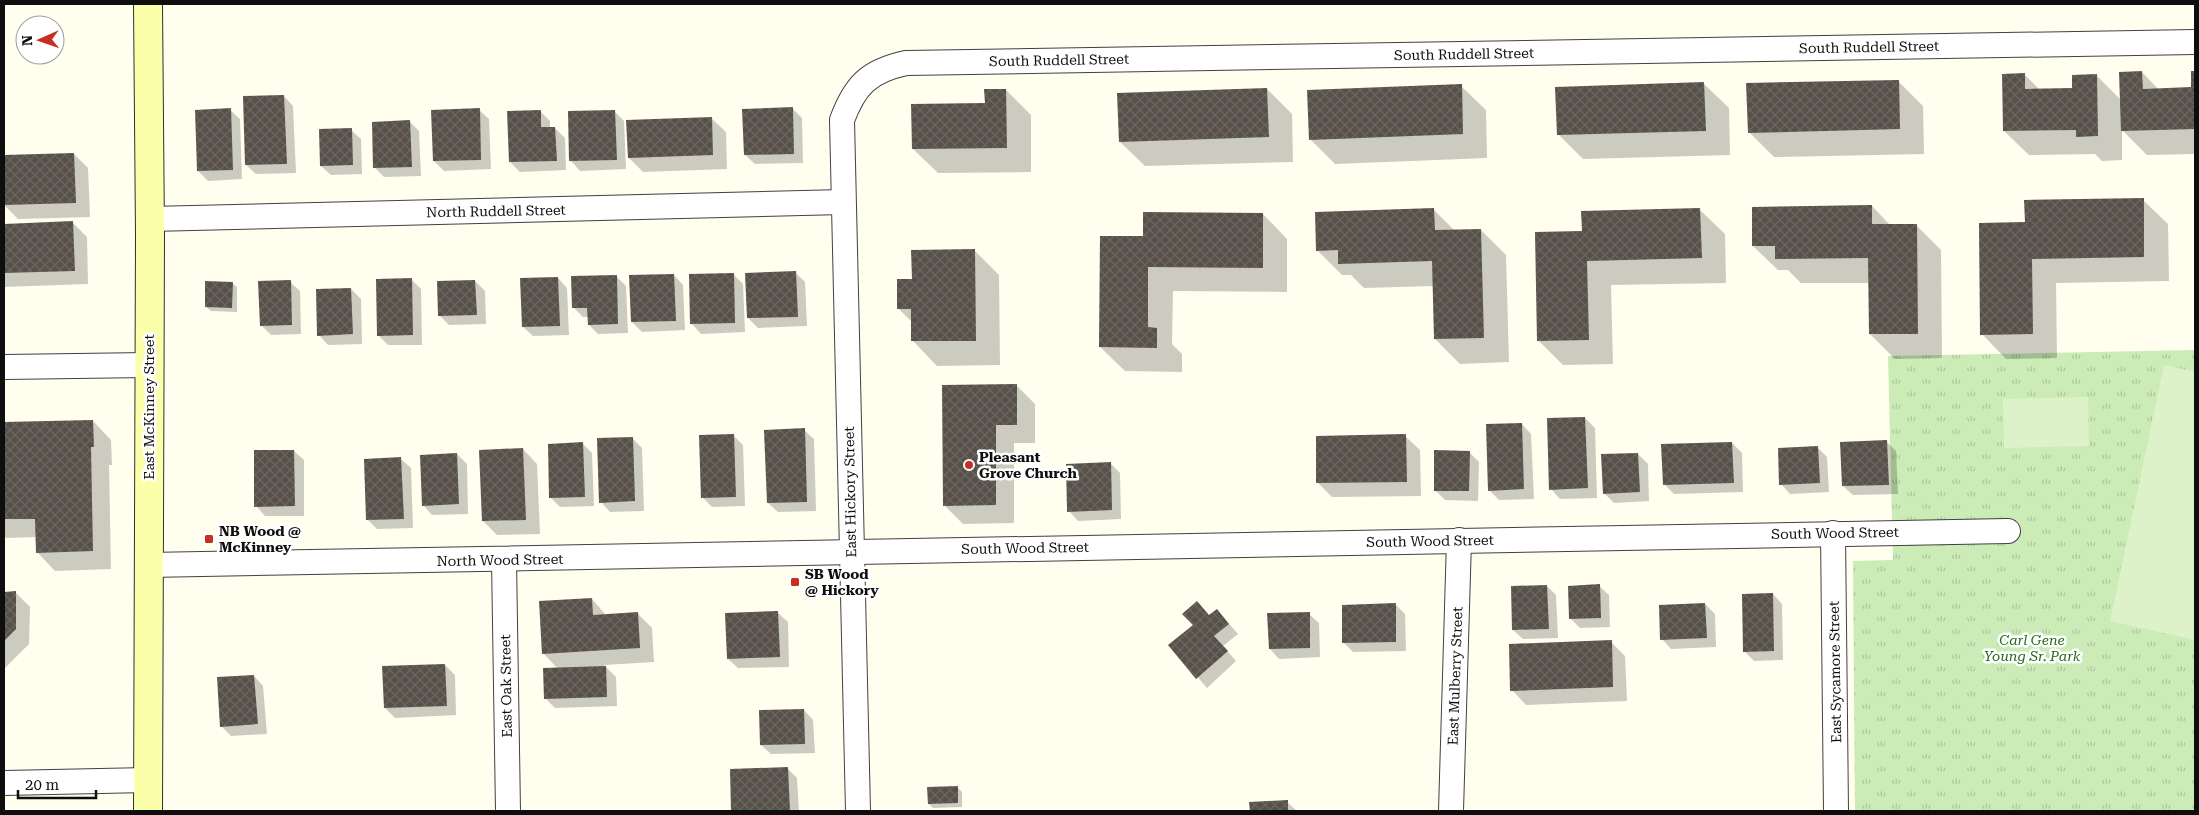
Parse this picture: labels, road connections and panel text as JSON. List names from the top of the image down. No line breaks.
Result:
{"streets":{"main road":["East McKinney Street"],"street":["South Ruddell Street","North Ruddell Street","East Hickory Street","South Wood Street","North Wood Street","East Sycamore Street","East Mulberry Street","East Oak Street"]},"crossings":[["South Ruddell Street","North Ruddell Street"],["South Ruddell Street","East Hickory Street"],["North Ruddell Street","East McKinney Street"],["North Ruddell Street","East Hickory Street"],["East McKinney Street","North Wood Street"],["East Hickory Street","South Wood Street"],["East Hickory Street","North Wood Street"],["South Wood Street","North Wood Street"],["South Wood Street","East Sycamore Street"],["South Wood Street","East Mulberry Street"],["North Wood Street","East Oak Street"]],"parks":["Carl Gene Young Sr. Park"],"places":{"other":["Pleasant Grove Church"],"transit":["NB Wood @ McKinney","SB Wood @ Hickory"]},"scale_bar":"20 m","north":"left"}
